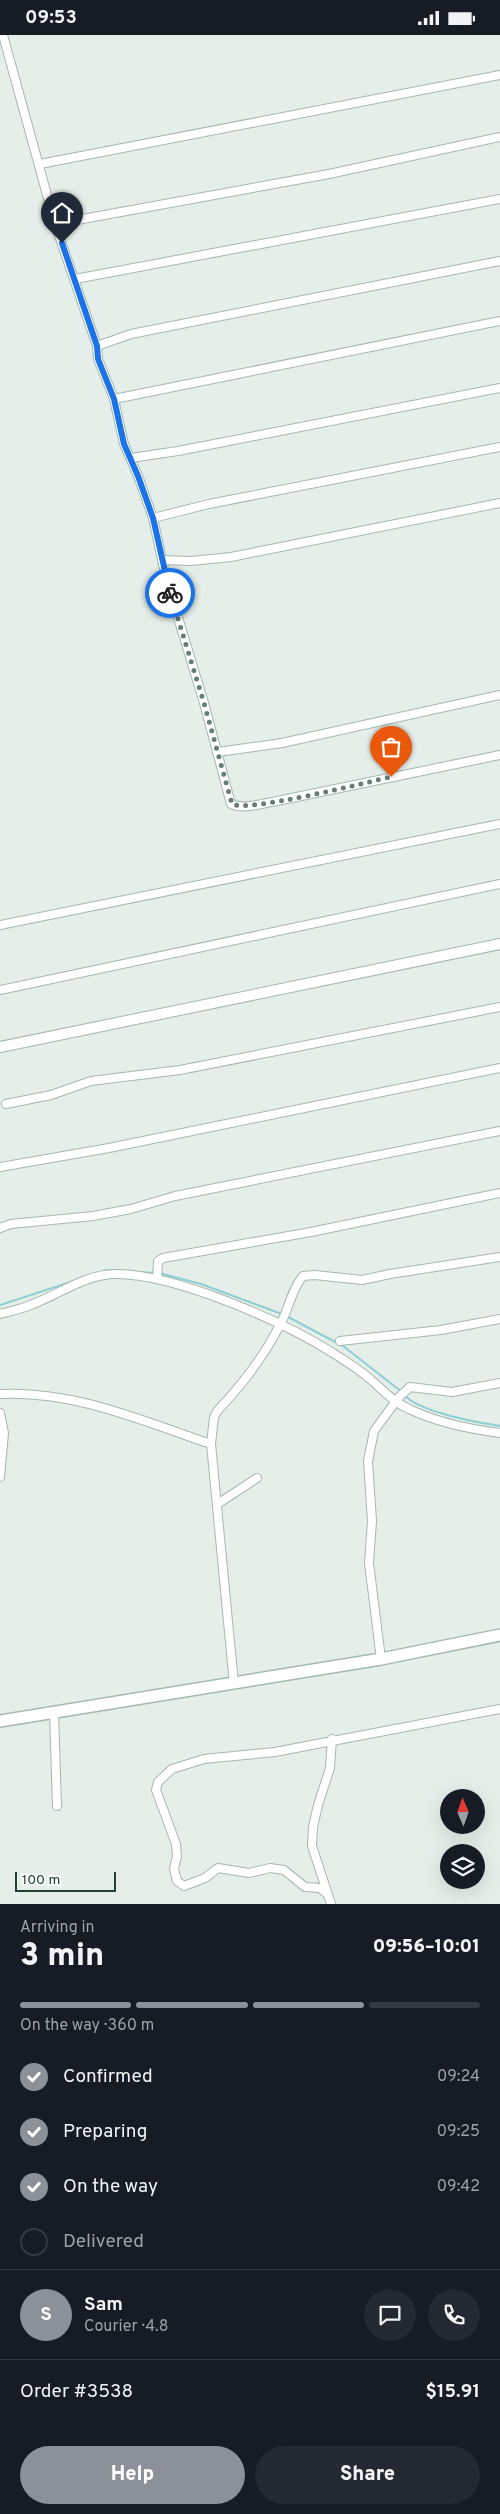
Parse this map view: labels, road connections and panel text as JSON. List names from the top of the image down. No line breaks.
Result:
{"scale_bar":"100 m","north":"top","page":{"status":"09:53","scale":"100 m","heading":["3 min","Arriving in","09:56–10:01"],"panel":["Sam","Courier · 4.8","Order #3538","$15.91"],"bar":"On the way · 360 m","list":[["Confirmed","09:24"],["Preparing","09:25"],["On the way","09:42"],"Delivered"],"round":"S","buttons":["Help","Share"]}}
